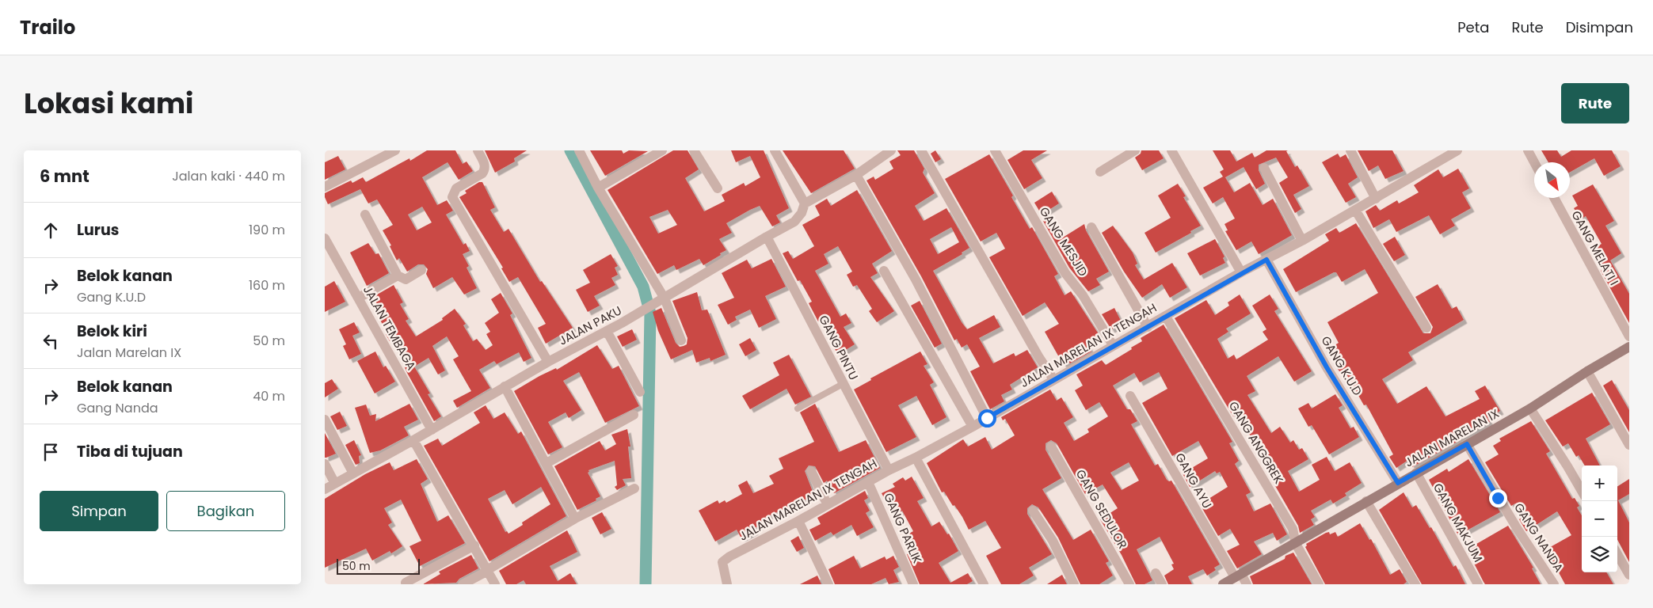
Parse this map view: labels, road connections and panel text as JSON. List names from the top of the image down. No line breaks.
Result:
{"streets":{"main road":["JALAN MARELAN IX"],"street":["GANG MESJID","GANG MELATI I","JALAN PAKU","JALAN TEMBAGA","JALAN MARELAN IX TENGAH","GANG PINTU","GANG K.U.D","GANG ANGGREK","GANG AYU","GANG SEDULOR","GANG MAKJUM","GANG PARLIK","GANG NANDA"]},"crossings":[["GANG MESJID","JALAN MARELAN IX TENGAH"],["JALAN PAKU","JALAN TEMBAGA"],["JALAN PAKU","GANG PINTU"],["JALAN MARELAN IX TENGAH","GANG PINTU"],["JALAN MARELAN IX TENGAH","GANG K.U.D"],["JALAN MARELAN IX TENGAH","GANG ANGGREK"],["JALAN MARELAN IX TENGAH","GANG PARLIK"],["GANG K.U.D","JALAN MARELAN IX"],["JALAN MARELAN IX","GANG ANGGREK"],["JALAN MARELAN IX","GANG AYU"],["JALAN MARELAN IX","GANG MAKJUM"],["JALAN MARELAN IX","GANG NANDA"]],"scale_bar":"50 m","north":"bottom right","page":{"header":"Trailo","nav":["Peta","Rute","Disimpan"],"title":"Lokasi kami","buttons":["Rute",["Simpan","Bagikan"]],"heading":["6 mnt","Jalan kaki · 440 m"],"list":[["Lurus","190 m"],["Belok kanan","Gang K.U.D","160 m"],["Belok kiri","Jalan Marelan IX","50 m"],["Belok kanan","Gang Nanda","40 m"],"Tiba di tujuan"],"map_buttons":["+","−"],"scale":"50 m"}}
